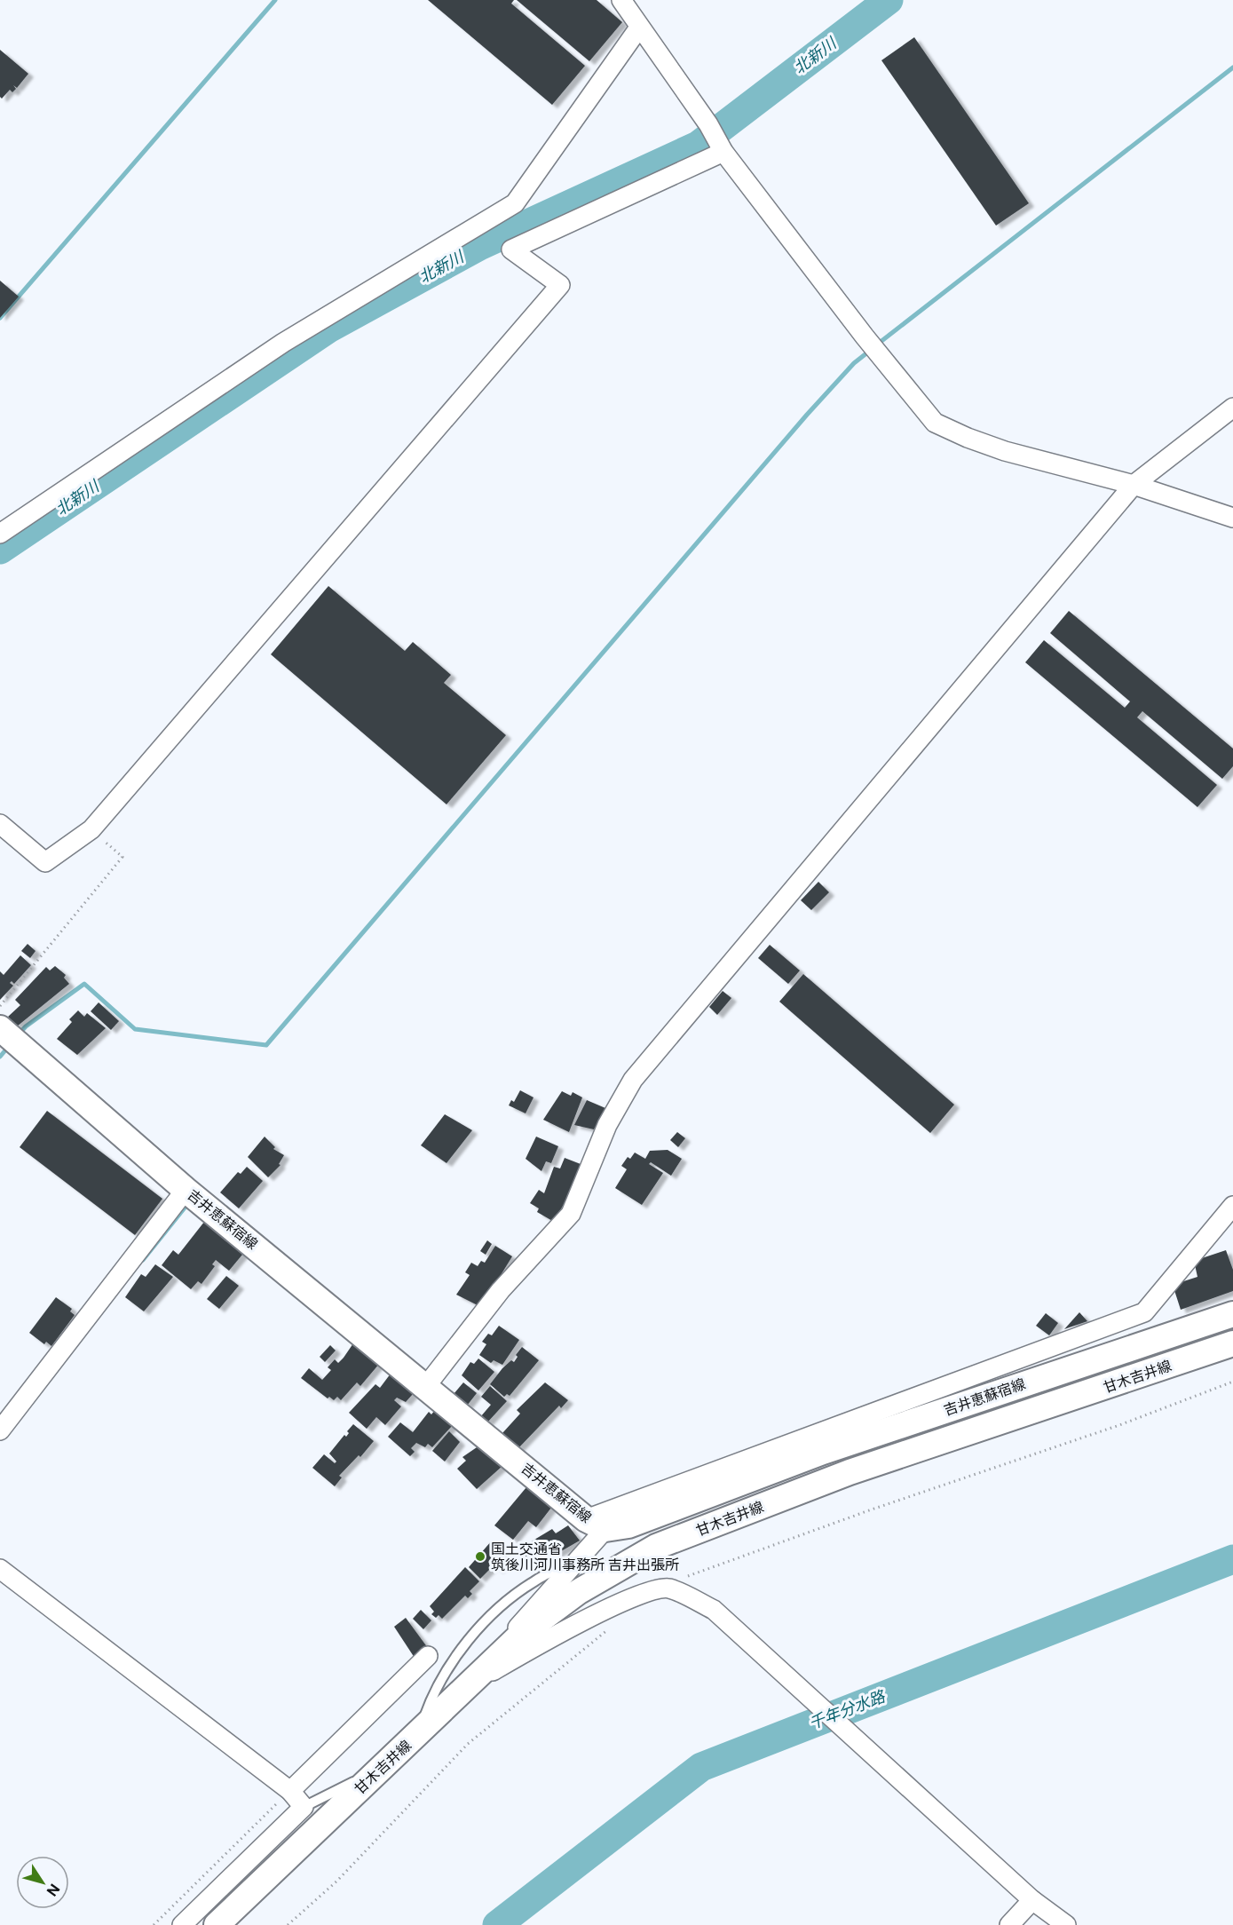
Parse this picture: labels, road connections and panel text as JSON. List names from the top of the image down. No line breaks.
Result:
{"streets":{"main road":["吉井恵蘇宿線","甘木吉井線"]},"water":["北新川","千年分水路"],"places":["国土交通省 筑後川河川事務所 吉井出張所"],"north":"bottom right"}
